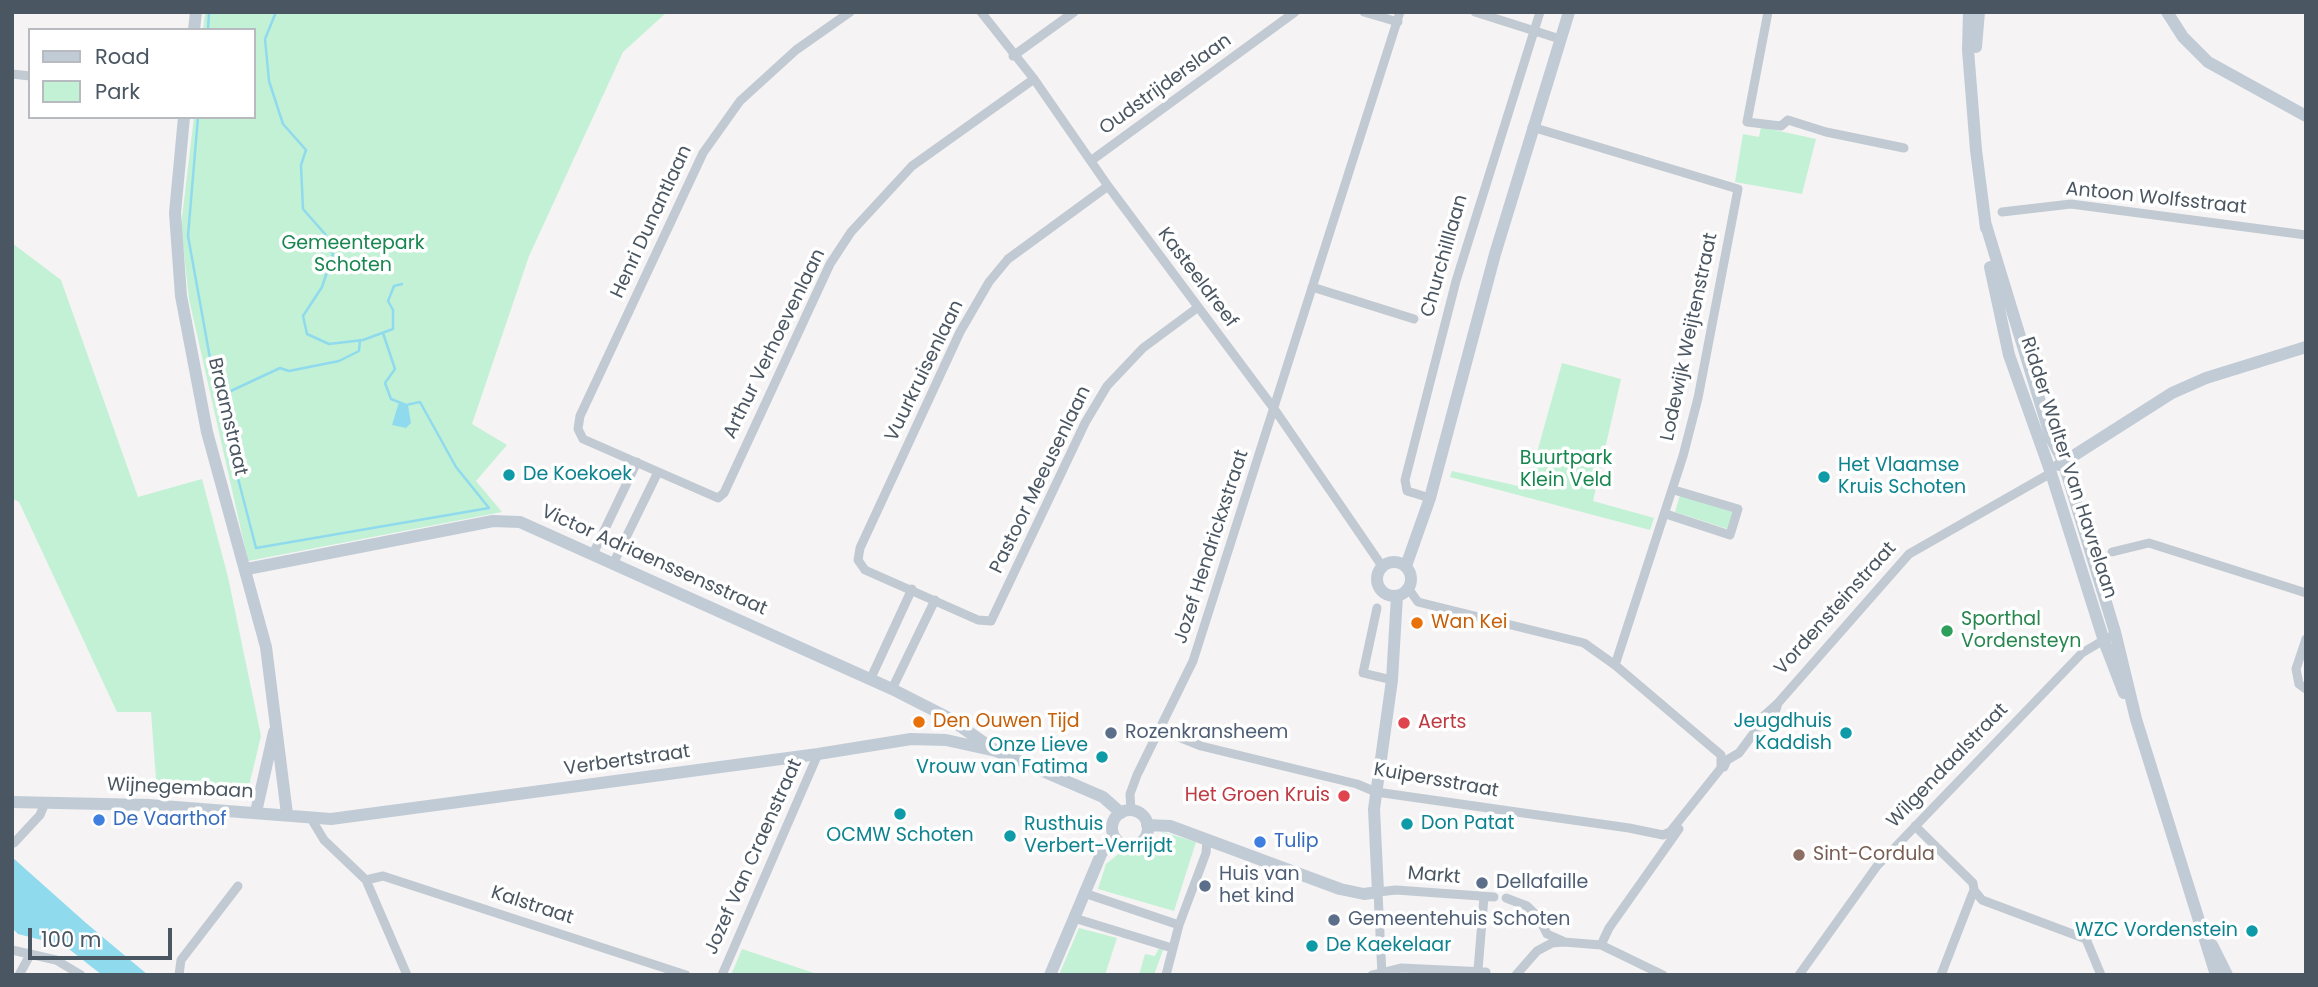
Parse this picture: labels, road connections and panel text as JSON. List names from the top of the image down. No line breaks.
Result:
{"streets":{"street":["Oudstrijderslaan","Antoon Wolfsstraat","Henri Dunantlaan","Churchilllaan","Kasteeldreef","Lodewijk Weijtenstraat","Arthur Verhoevenlaan","Vuurkruisenlaan","Braamstraat","Ridder Walter Van Havrelaan","Pastoor Meeusenlaan","Jozef Hendrickxstraat","Victor Adriaenssensstraat","Vordensteinstraat","Verbertstraat","Wilgendaalstraat","Kuipersstraat","Wijnegembaan","Jozef Van Craenstraat","Markt","Kalstraat"]},"crossings":[["Oudstrijderslaan","Kasteeldreef"],["Henri Dunantlaan","Arthur Verhoevenlaan"],["Kasteeldreef","Arthur Verhoevenlaan"],["Kasteeldreef","Vuurkruisenlaan"],["Kasteeldreef","Pastoor Meeusenlaan"],["Kasteeldreef","Jozef Hendrickxstraat"],["Lodewijk Weijtenstraat","Kuipersstraat"],["Vuurkruisenlaan","Pastoor Meeusenlaan"],["Braamstraat","Victor Adriaenssensstraat"],["Braamstraat","Wijnegembaan"],["Ridder Walter Van Havrelaan","Vordensteinstraat"],["Ridder Walter Van Havrelaan","Wilgendaalstraat"],["Jozef Hendrickxstraat","Verbertstraat"],["Jozef Hendrickxstraat","Kuipersstraat"],["Victor Adriaenssensstraat","Verbertstraat"],["Verbertstraat","Wijnegembaan"],["Verbertstraat","Jozef Van Craenstraat"]],"parks":["Gemeentepark Schoten","Buurtpark Klein Veld"],"places":["De Koekoek","Het Vlaamse Kruis Schoten","Wan Kei","Sporthal Vordensteyn","Den Ouwen Tijd","Aerts","Rozenkransheem","Jeugdhuis Kaddish","Onze Lieve Vrouw van Fatima","Het Groen Kruis","OCMW Schoten","De Vaarthof","Don Patat","Rusthuis Verbert-Verrijdt","Tulip","Sint-Cordula","Dellafaille","Huis van het kind","Gemeentehuis Schoten","WZC Vordenstein","De Kaekelaar"],"legend":["Road","Park"],"scale_bar":"100 m"}
